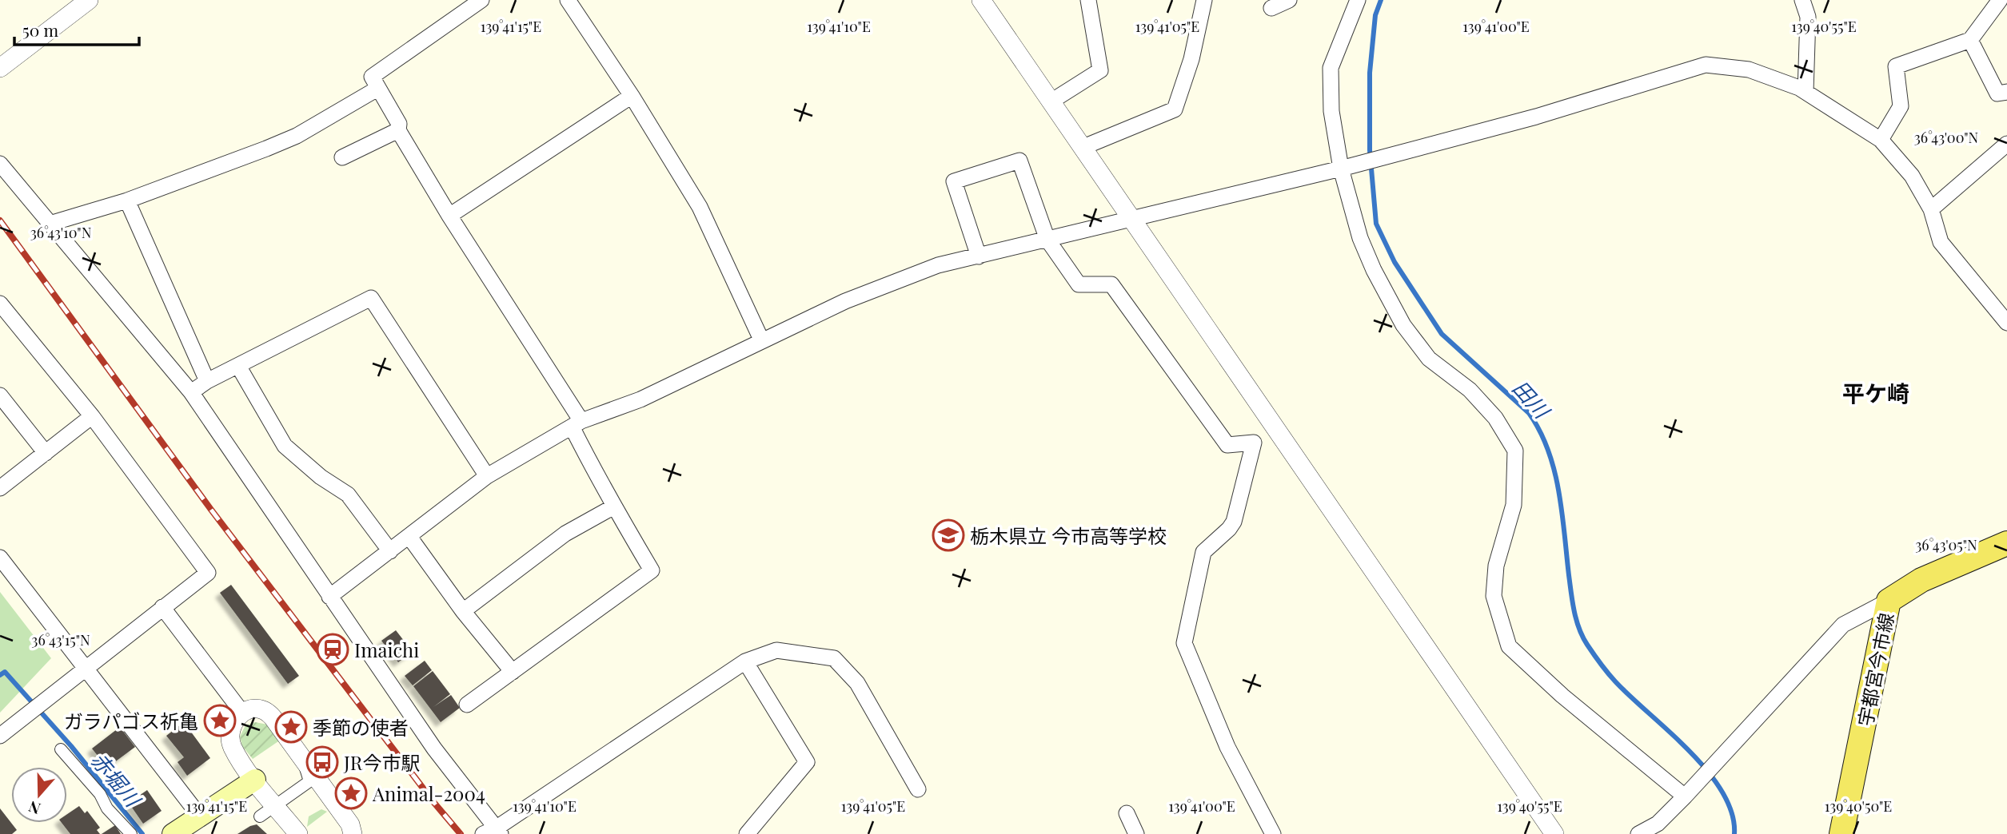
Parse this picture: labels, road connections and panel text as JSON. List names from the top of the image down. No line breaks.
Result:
{"streets":{"main road":["宇都宮今市線"]},"districts":["平ケ崎"],"water":["田川","赤堀川"],"places":{"school or university":["栃木県立 今市高等学校"],"station":["Imaichi"],"place":["ガラパゴス祈亀","季節の使者","Animal-2004"],"bus stop":["JR今市駅"]},"scale_bar":"50 m","north":"bottom","coordinates":["139°41'15\"E","139°41'10\"E","139°41'05\"E","139°41'00\"E","139°40'55\"E","36°43'00\"N","36°43'10\"N","36°43'05\"N","36°43'15\"N","139°40'50\"E"]}
